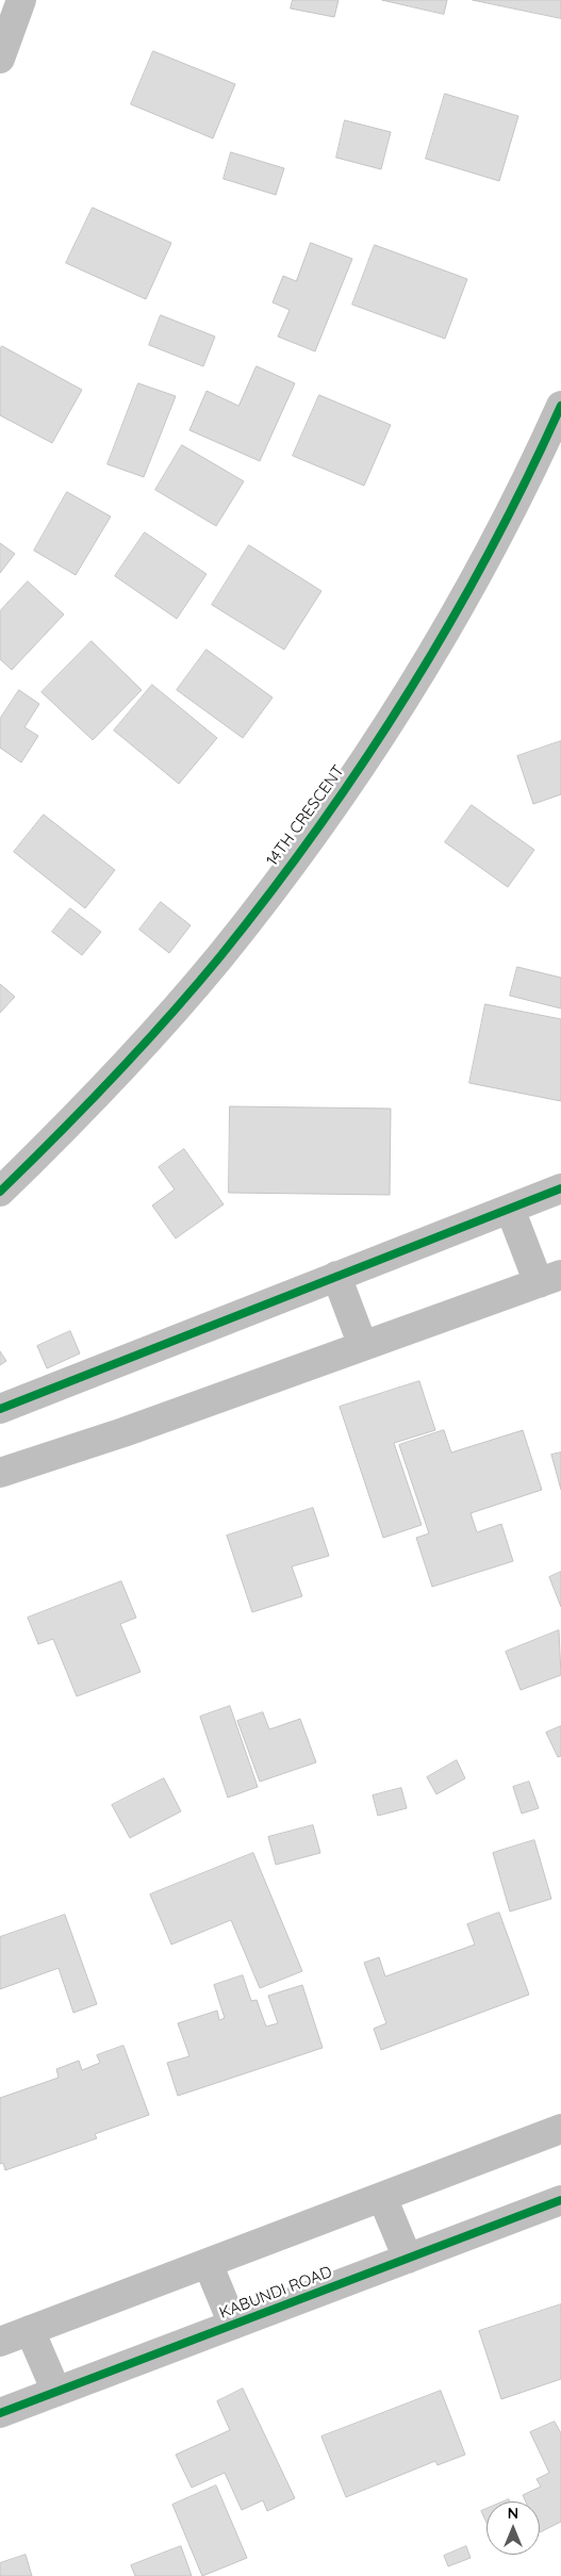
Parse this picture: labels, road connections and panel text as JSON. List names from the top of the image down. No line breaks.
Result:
{"streets":{"street":["14TH CRESCENT","KABUNDI ROAD"]},"north":"top"}
